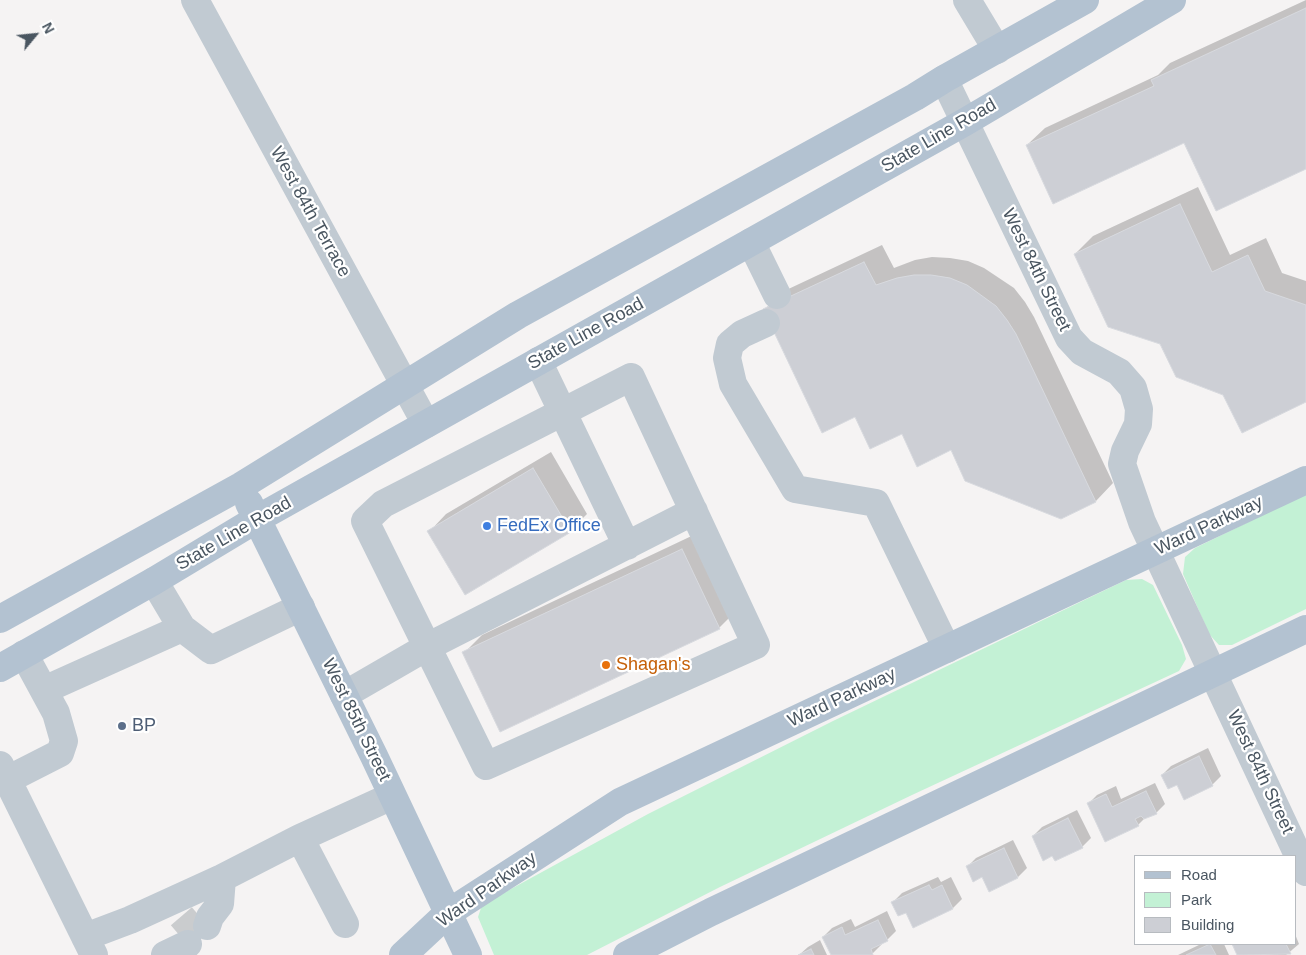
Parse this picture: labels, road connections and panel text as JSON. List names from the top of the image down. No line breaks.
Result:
{"streets":{"main road":["State Line Road","Ward Parkway","West 85th Street"],"street":["West 84th Terrace","West 84th Street"]},"crossings":[["State Line Road","West 84th Terrace"],["State Line Road","West 84th Street"],["State Line Road","West 85th Street"],["West 84th Street","Ward Parkway"],["Ward Parkway","West 85th Street"]],"places":["FedEx Office","Shagan's","BP"],"legend":["Road","Park","Building"],"north":"top right"}
